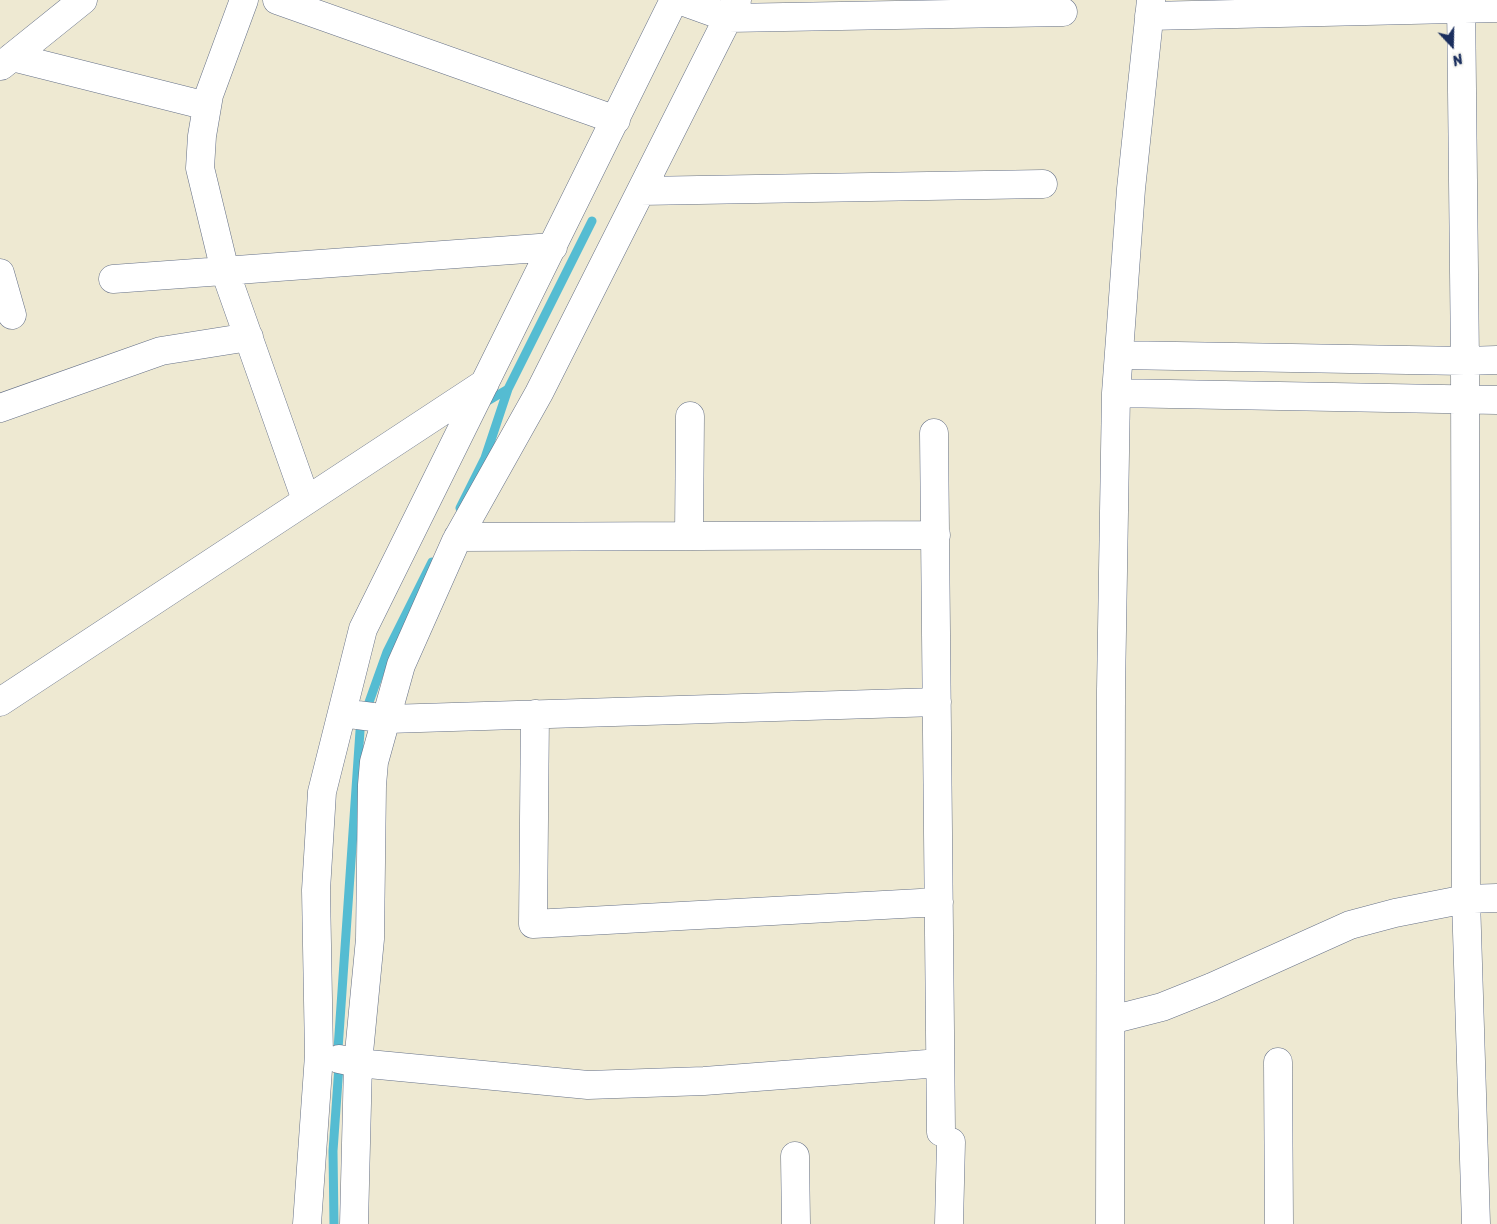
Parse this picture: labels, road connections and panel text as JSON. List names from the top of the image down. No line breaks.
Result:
{"north":"bottom"}
